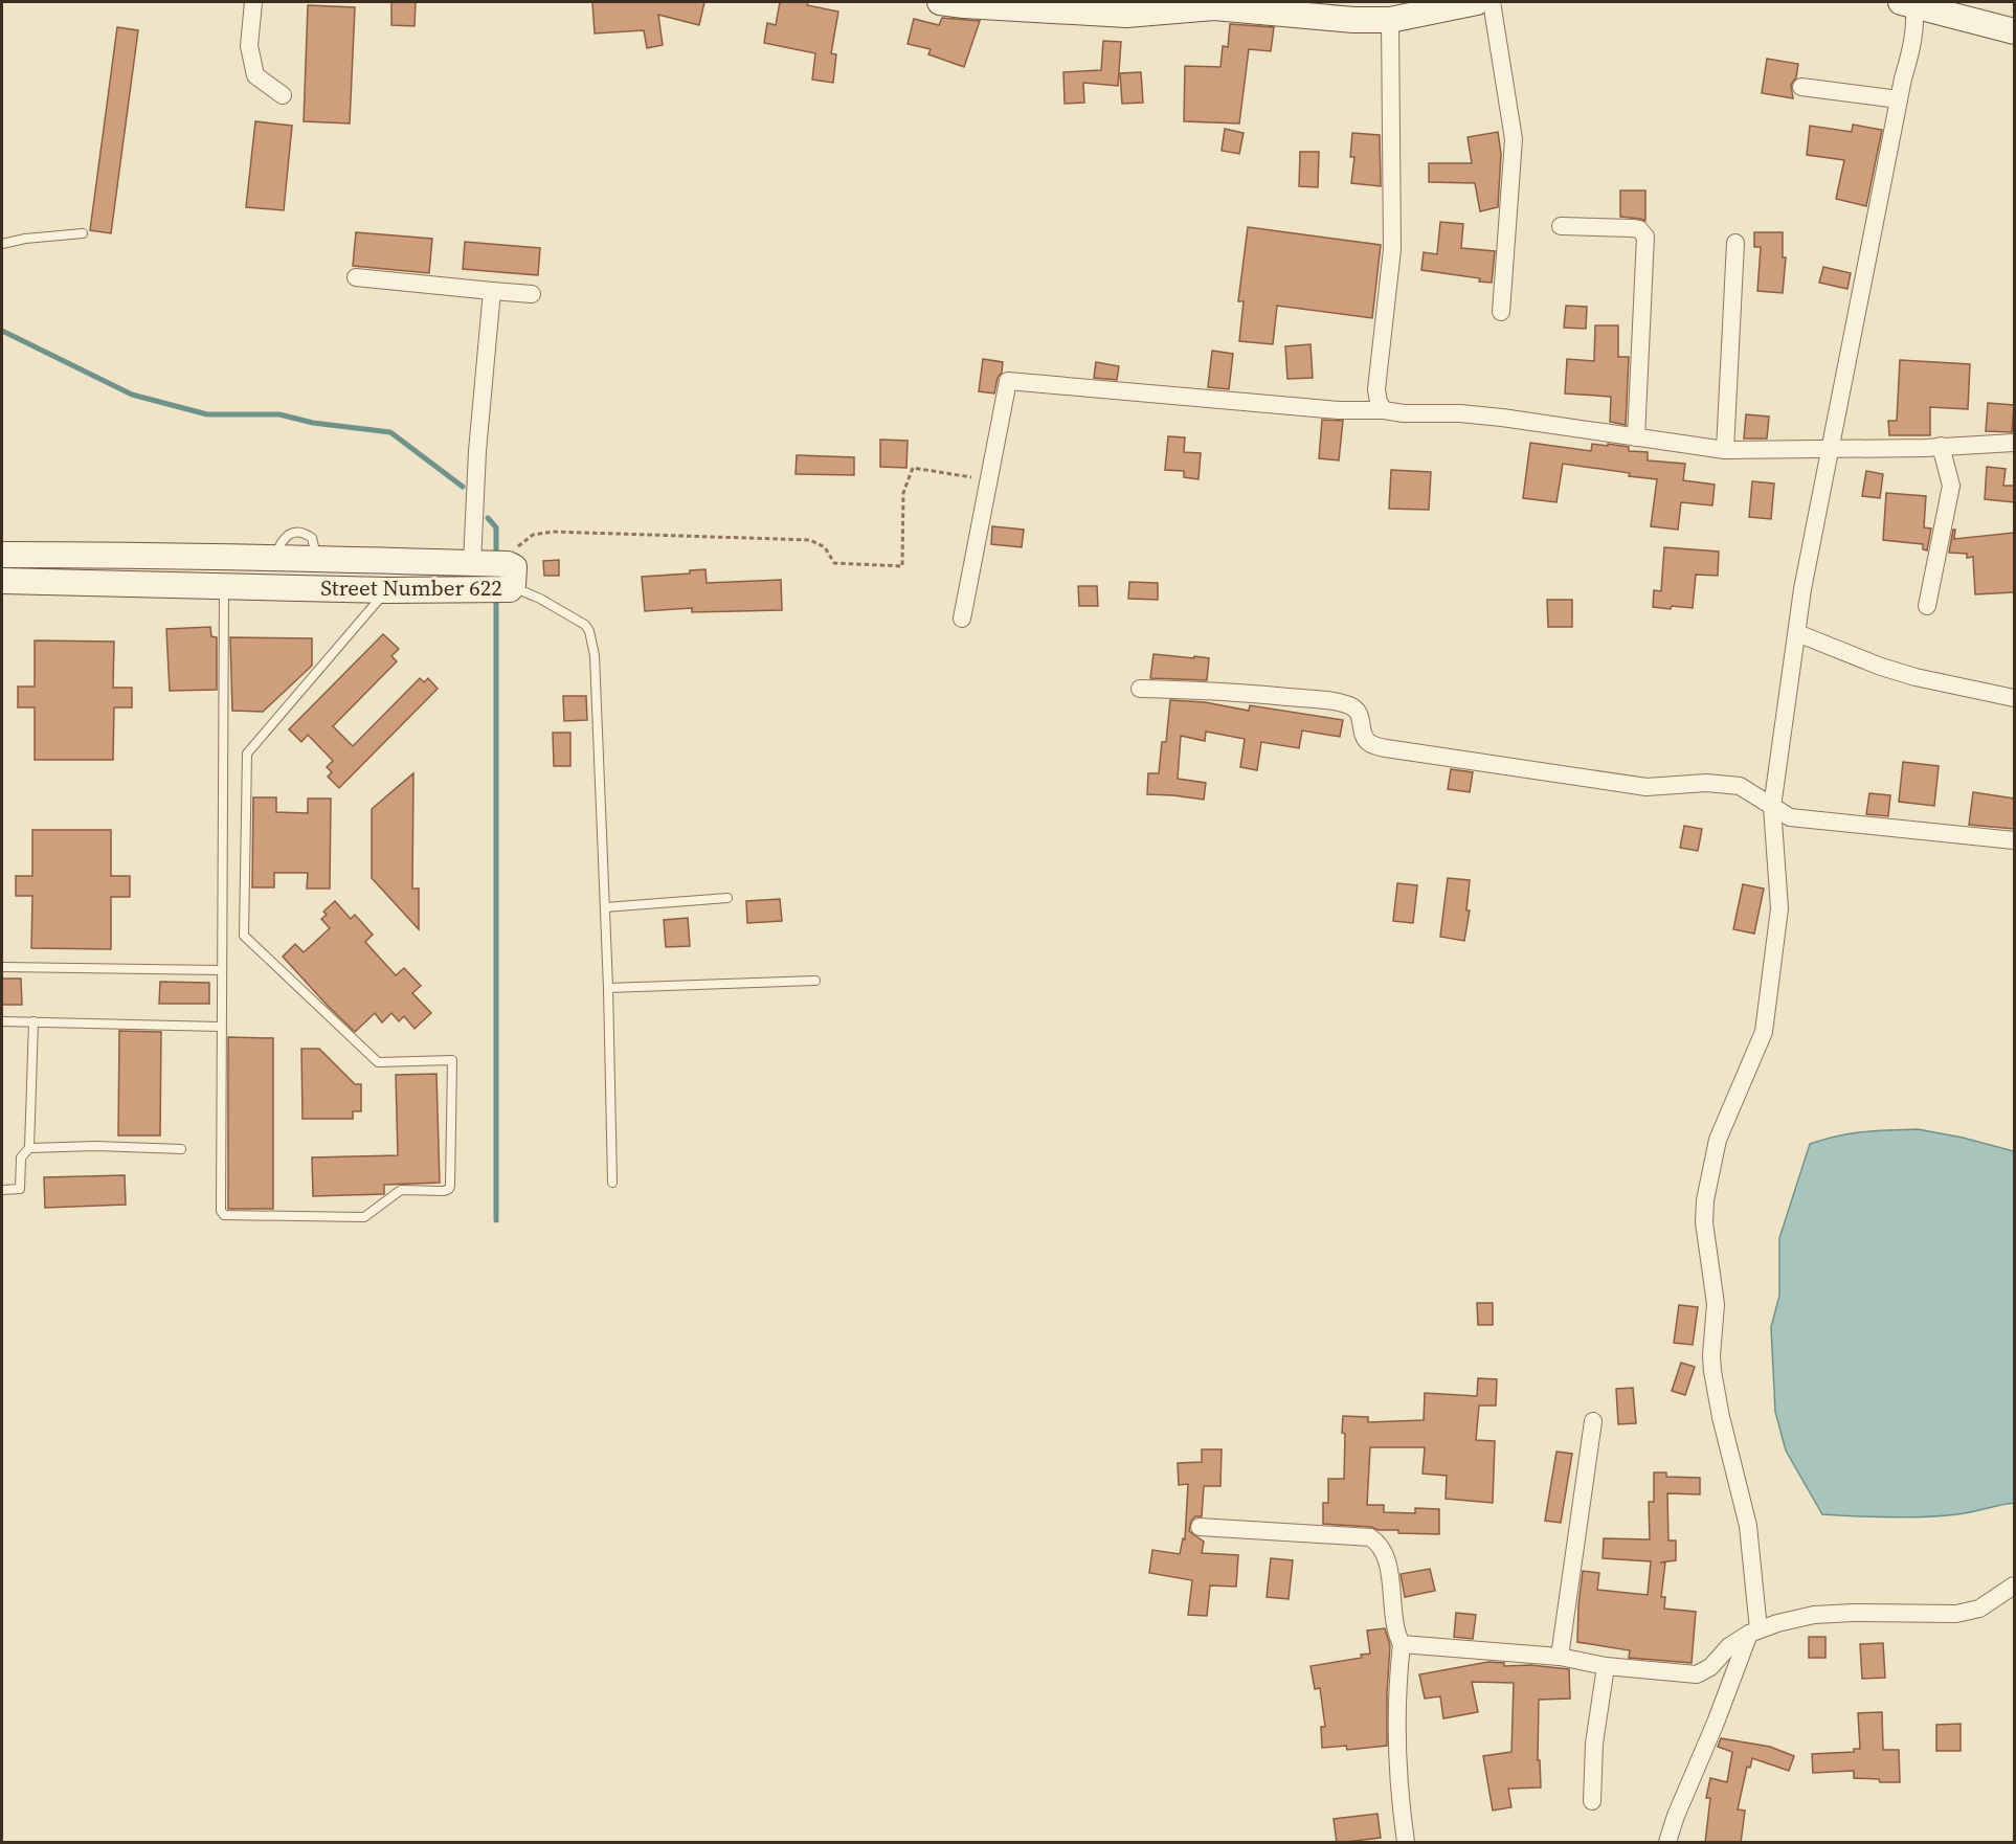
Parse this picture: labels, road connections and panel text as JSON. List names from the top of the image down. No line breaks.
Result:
{"streets":{"street":["Street Number 622"]}}
